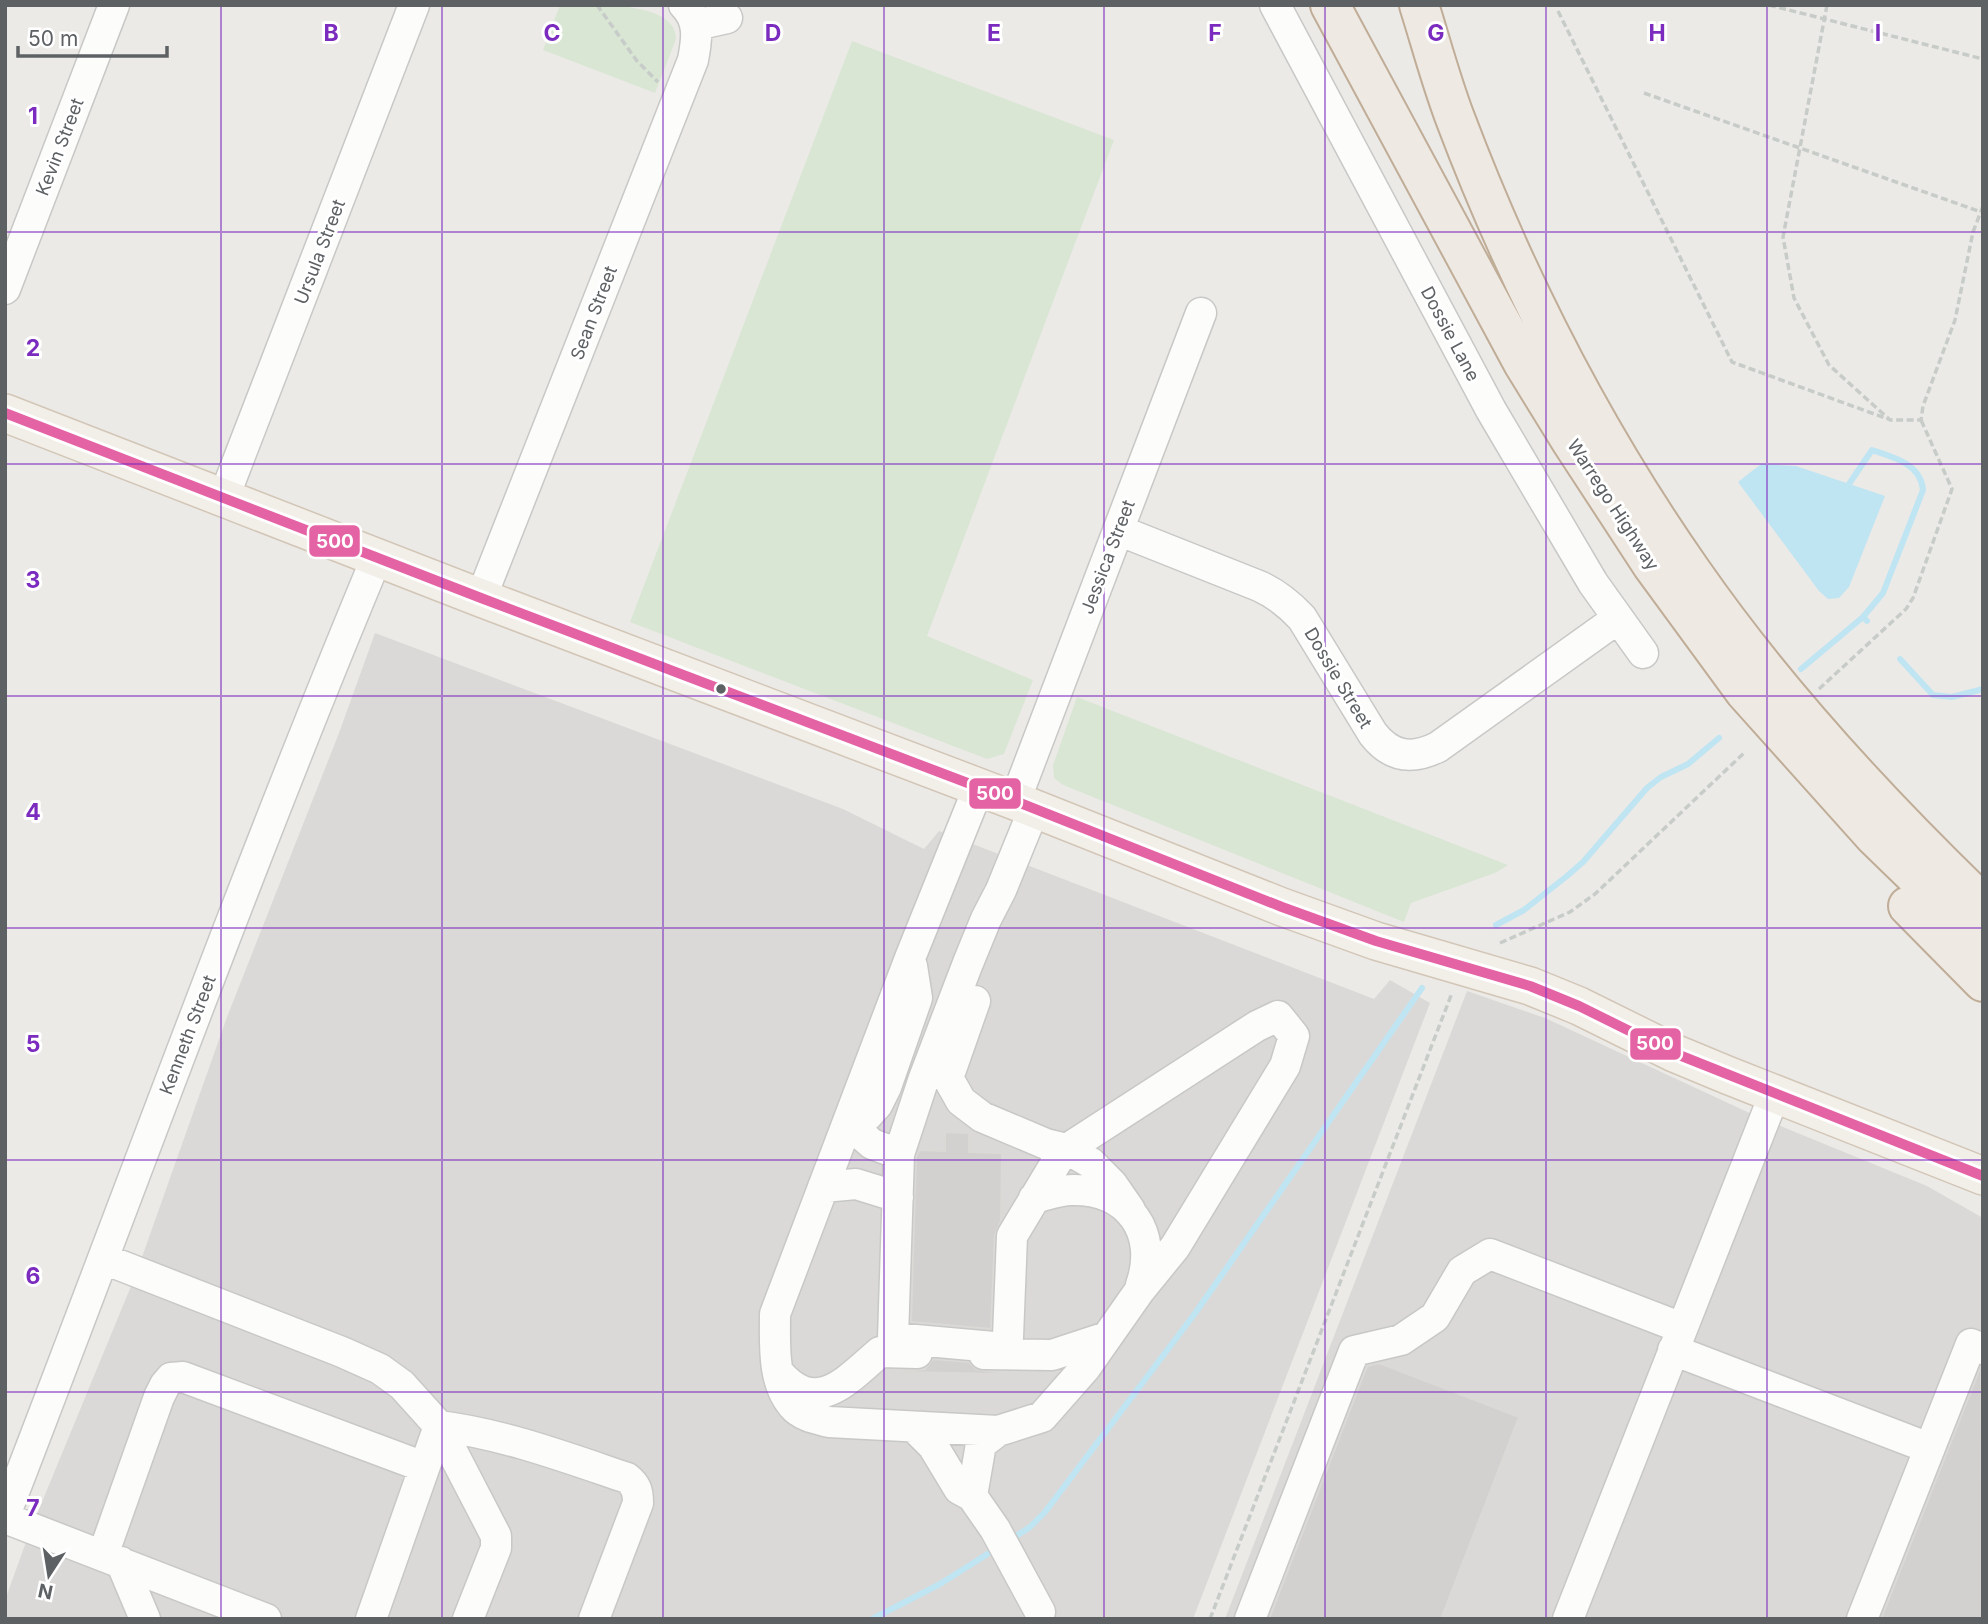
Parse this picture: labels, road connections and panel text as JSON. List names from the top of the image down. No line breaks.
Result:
{"streets":{"highway":["Warrego Highway"],"street":["Kevin Street","Ursula Street","Sean Street","Dossie Lane","Jessica Street","Dossie Street","Kenneth Street"]},"crossings":[["Dossie Lane","Dossie Street"],["Jessica Street","Dossie Street"]],"lines":["transit line 500"],"scale_bar":"50 m","north":"bottom","grid":{"columns":["B","C","D","E","F","G","H","I"],"rows":["1","2","3","4","5","6","7"]}}
